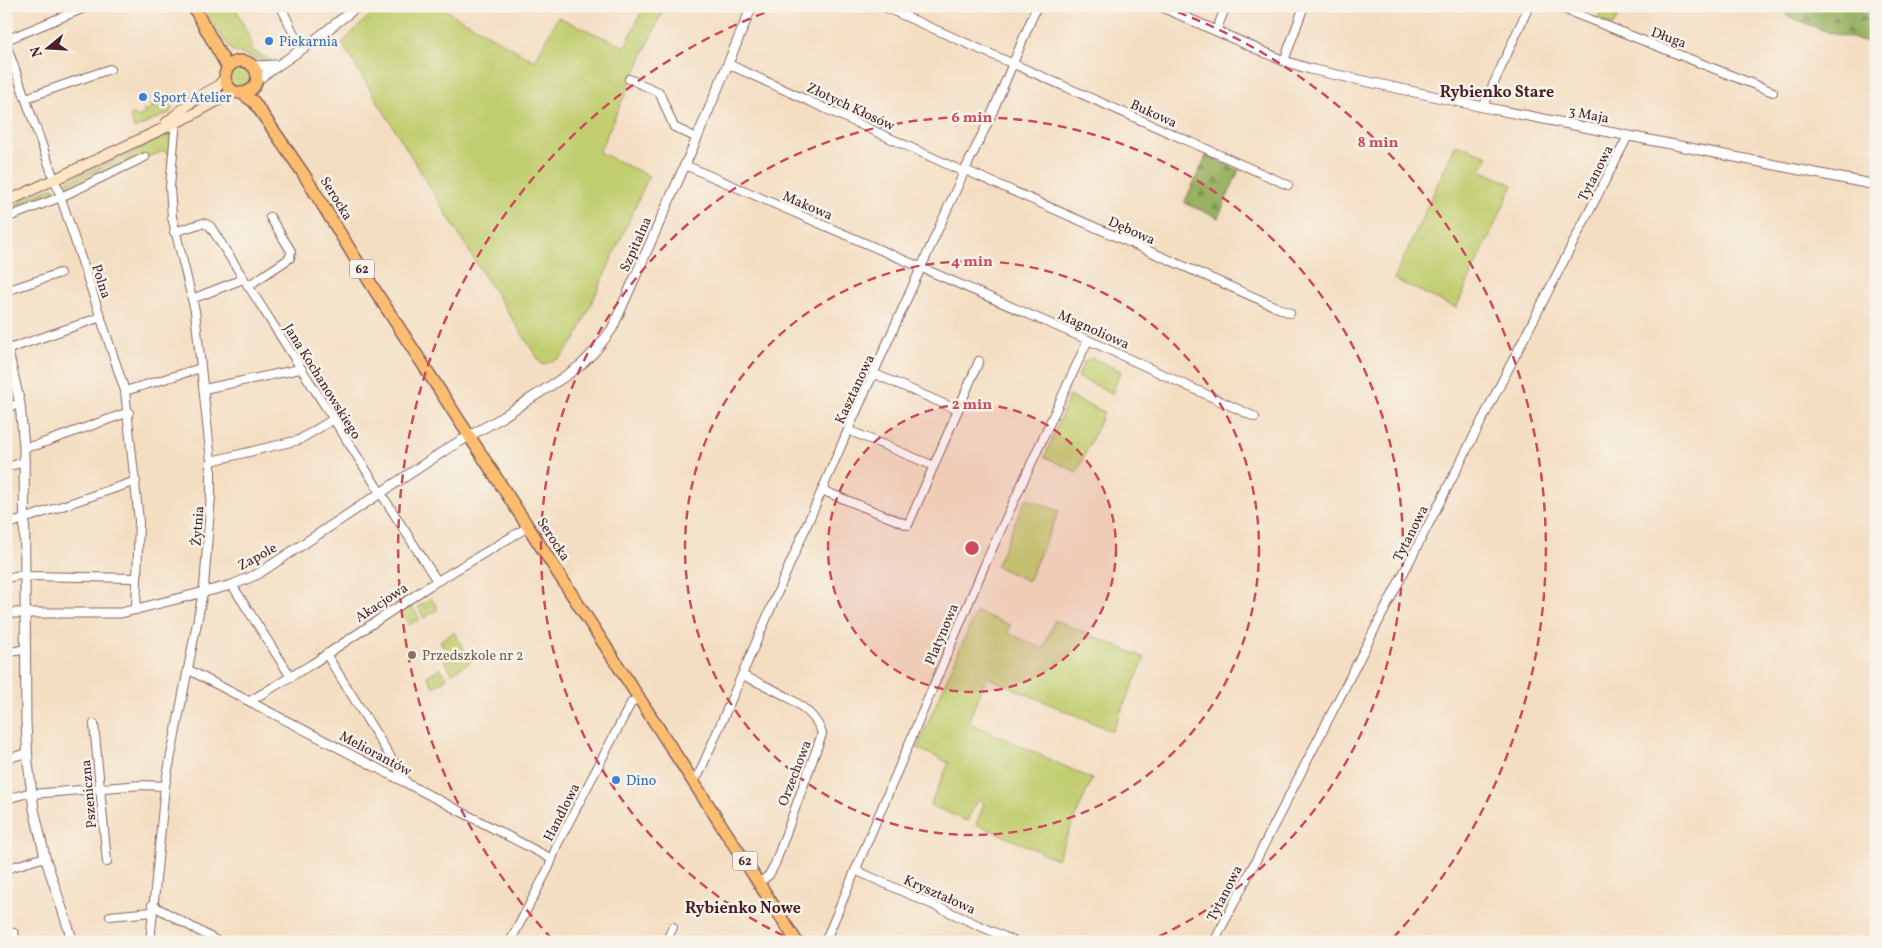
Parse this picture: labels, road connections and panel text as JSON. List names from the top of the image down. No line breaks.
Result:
{"streets":{"main road":["Serocka","62"],"street":["Długa","Złotych Kłosów","Bukowa","3 Maja","Tytanowa","Makowa","Dębowa","Szpitalna","Polna","Magnoliowa","Jana Kochanowskiego","Kasztanowa","Żytnia","Zapole","Akacjowa","Platynowa","Meliorantów","Orzechowa","Pszeniczna","Handlowa","Kryształowa"]},"crossings":[["Złotych Kłosów","Dębowa"],["Złotych Kłosów","Szpitalna"],["Złotych Kłosów","Kasztanowa"],["Bukowa","Kasztanowa"],["3 Maja","Tytanowa"],["Serocka","Szpitalna"],["Serocka","62"],["Serocka","Kasztanowa"],["Serocka","Zapole"],["Serocka","Akacjowa"],["Serocka","Orzechowa"],["Serocka","Handlowa"],["Makowa","Szpitalna"],["Makowa","Magnoliowa"],["Makowa","Kasztanowa"],["Dębowa","Kasztanowa"],["Szpitalna","Zapole"],["Polna","Zapole"],["Magnoliowa","Kasztanowa"],["Magnoliowa","Platynowa"],["Jana Kochanowskiego","Żytnia"],["Jana Kochanowskiego","Zapole"],["Jana Kochanowskiego","Akacjowa"],["Kasztanowa","Orzechowa"],["Żytnia","Zapole"],["Żytnia","Meliorantów"],["Akacjowa","Meliorantów"],["Platynowa","Kryształowa"],["Meliorantów","Handlowa"]],"districts":["Rybienko Stare","Rybienko Nowe"],"places":["Piekarnia","Sport Atelier","Przedszkole nr 2","Dino"],"north":"left","rings":["6 min","8 min","4 min","2 min"]}
